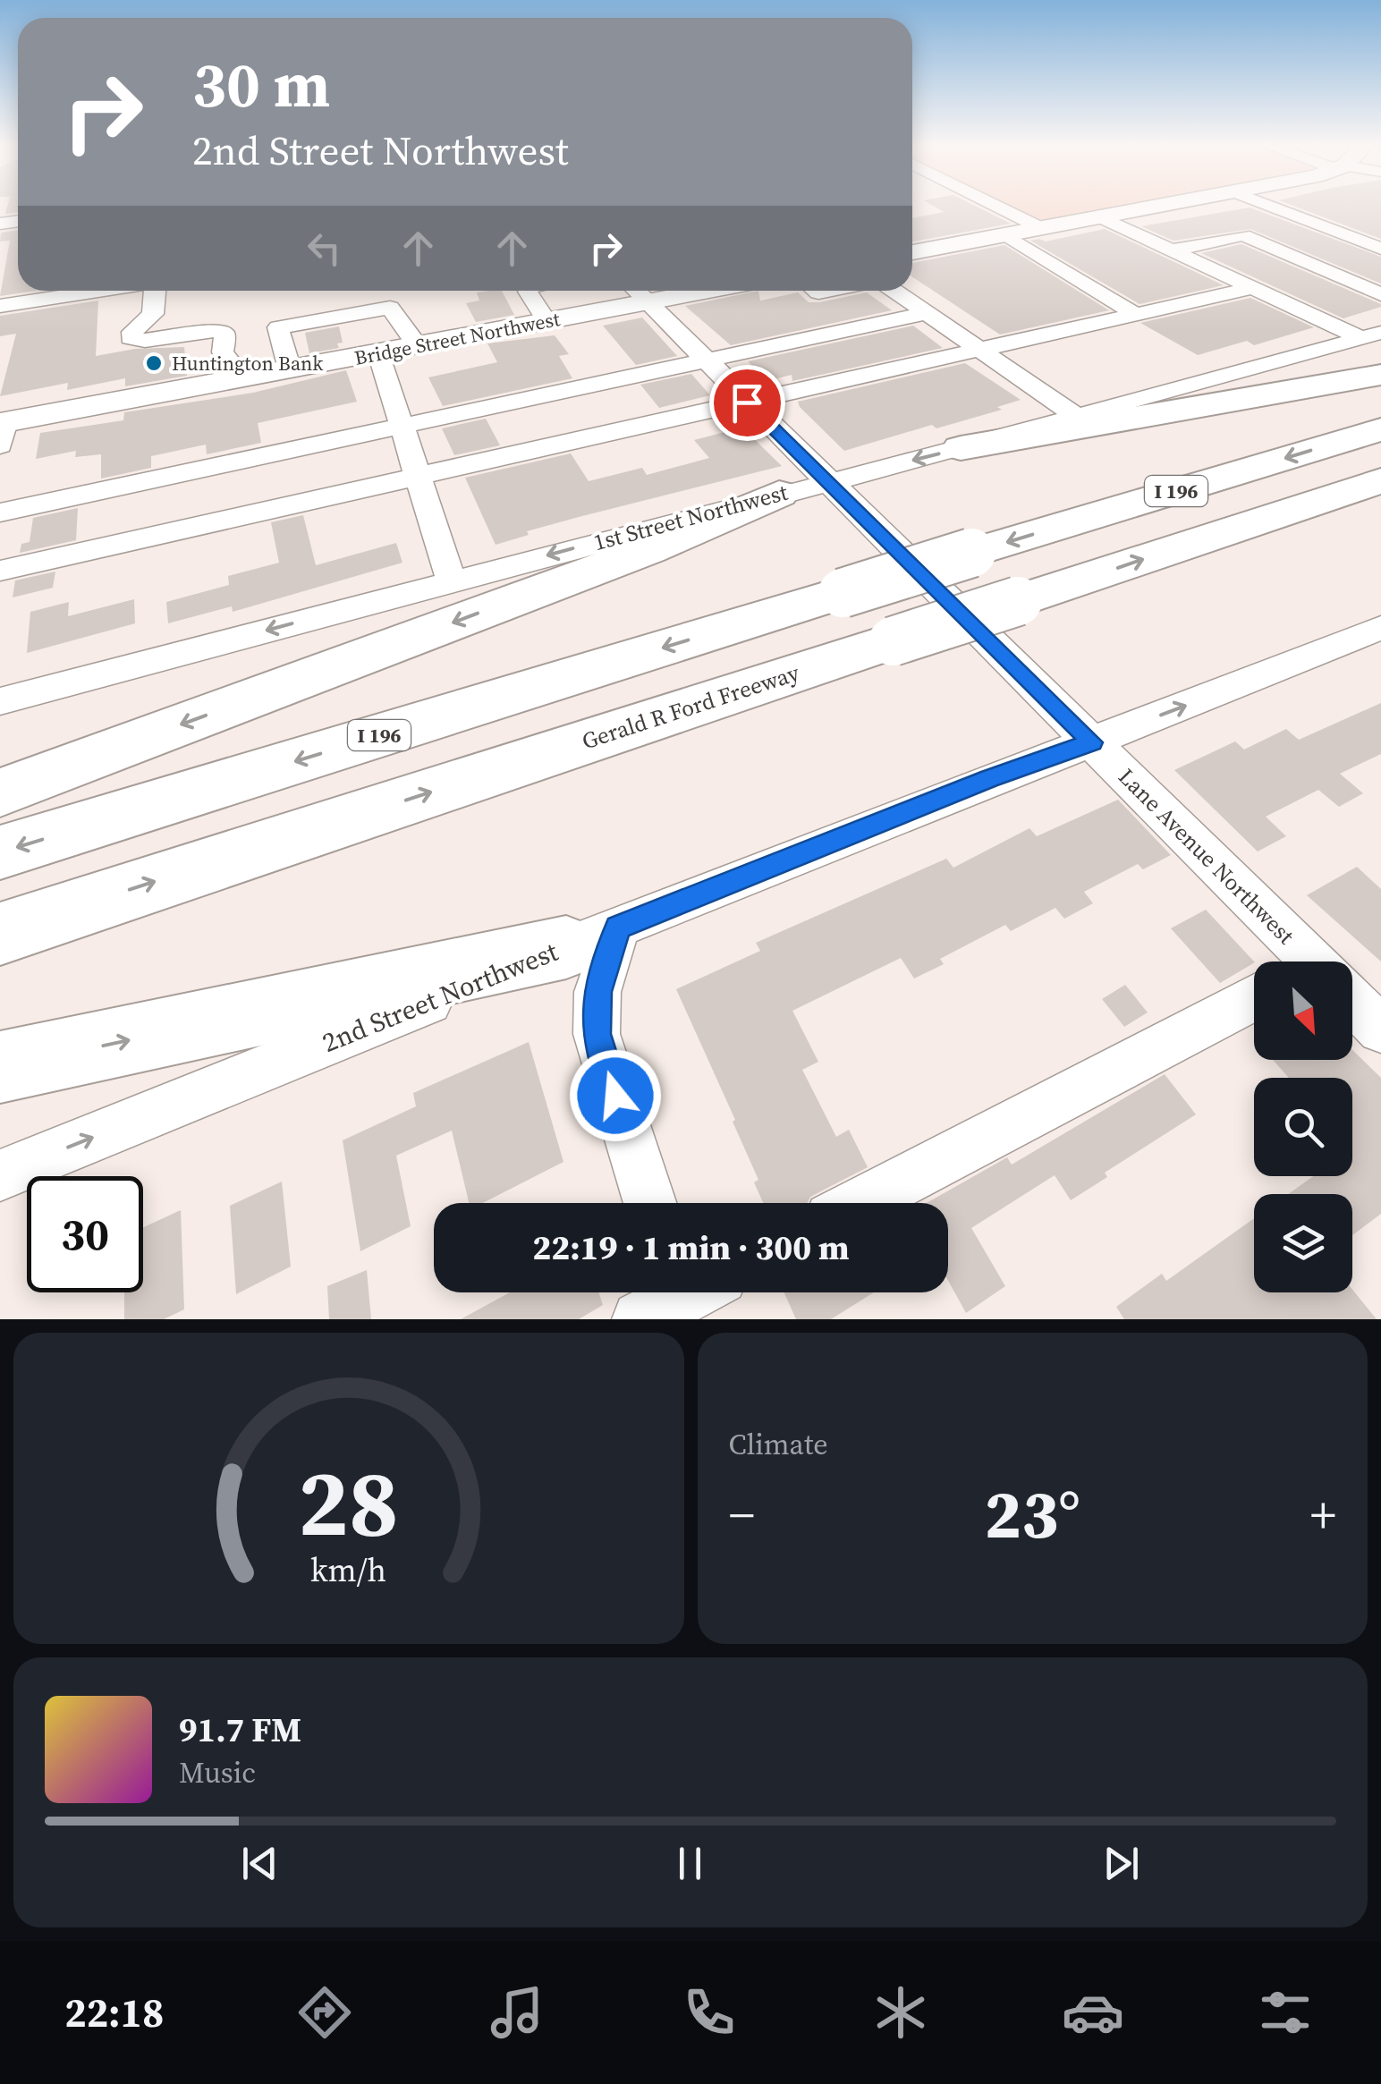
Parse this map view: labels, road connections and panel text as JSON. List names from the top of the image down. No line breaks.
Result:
{"streets":{"highway":["I 196","Gerald R Ford Freeway"],"main road":["Bridge Street Northwest"],"street":["1st Street Northwest","Lane Avenue Northwest","2nd Street Northwest"]},"crossings":[["Bridge Street Northwest","Lane Avenue Northwest"],["1st Street Northwest","Lane Avenue Northwest"],["Lane Avenue Northwest","2nd Street Northwest"]],"one_way":["2nd Street Northwest"],"places":["Huntington Bank"],"north":"bottom right","page":{"turn":["30 m","2nd Street Northwest"],"limit":"30","trip":"22:19 · 1 min · 300 m","tile":"Climate","heat":["−","23°","+"],"song":["91.7 FM","Music"],"tabs":"22:18","gauge":["28","km/h"]}}
